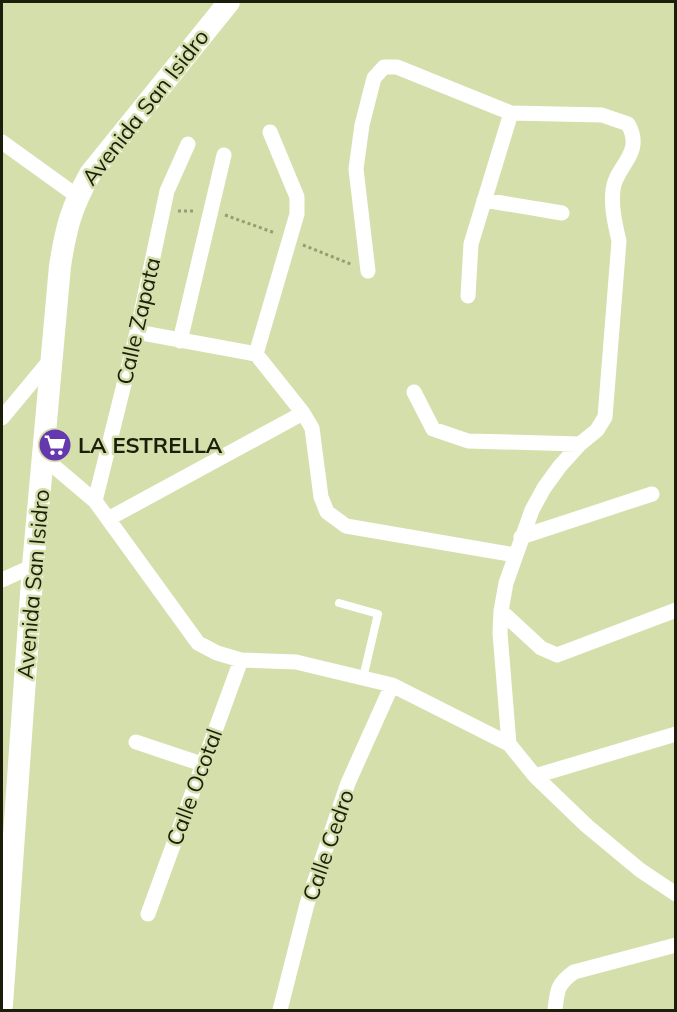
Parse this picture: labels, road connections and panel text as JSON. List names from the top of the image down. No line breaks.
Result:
{"streets":{"main road":["Avenida San Isidro"],"street":["Calle Zapata","Calle Ocotal","Calle Cedro"]},"places":{"supermarket":["LA ESTRELLA"]}}
